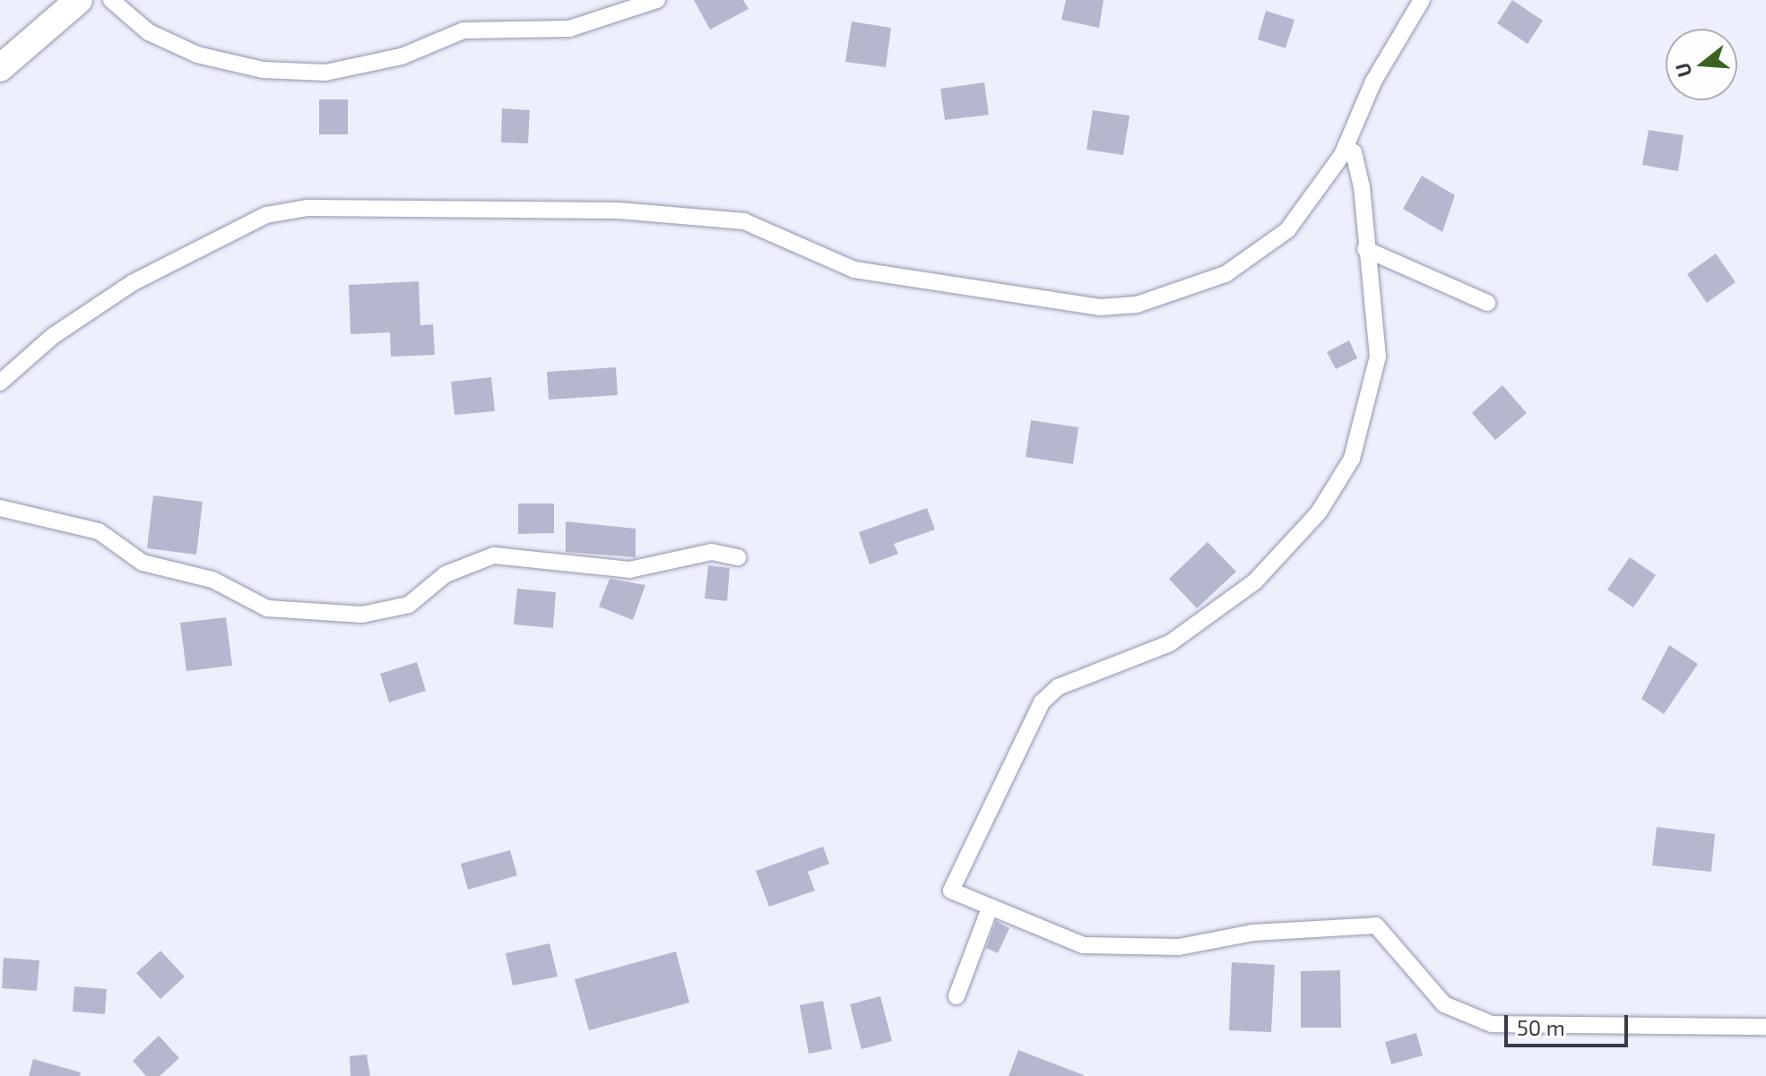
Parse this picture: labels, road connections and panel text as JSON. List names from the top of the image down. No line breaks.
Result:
{"scale_bar":"50 m","north":"left"}
